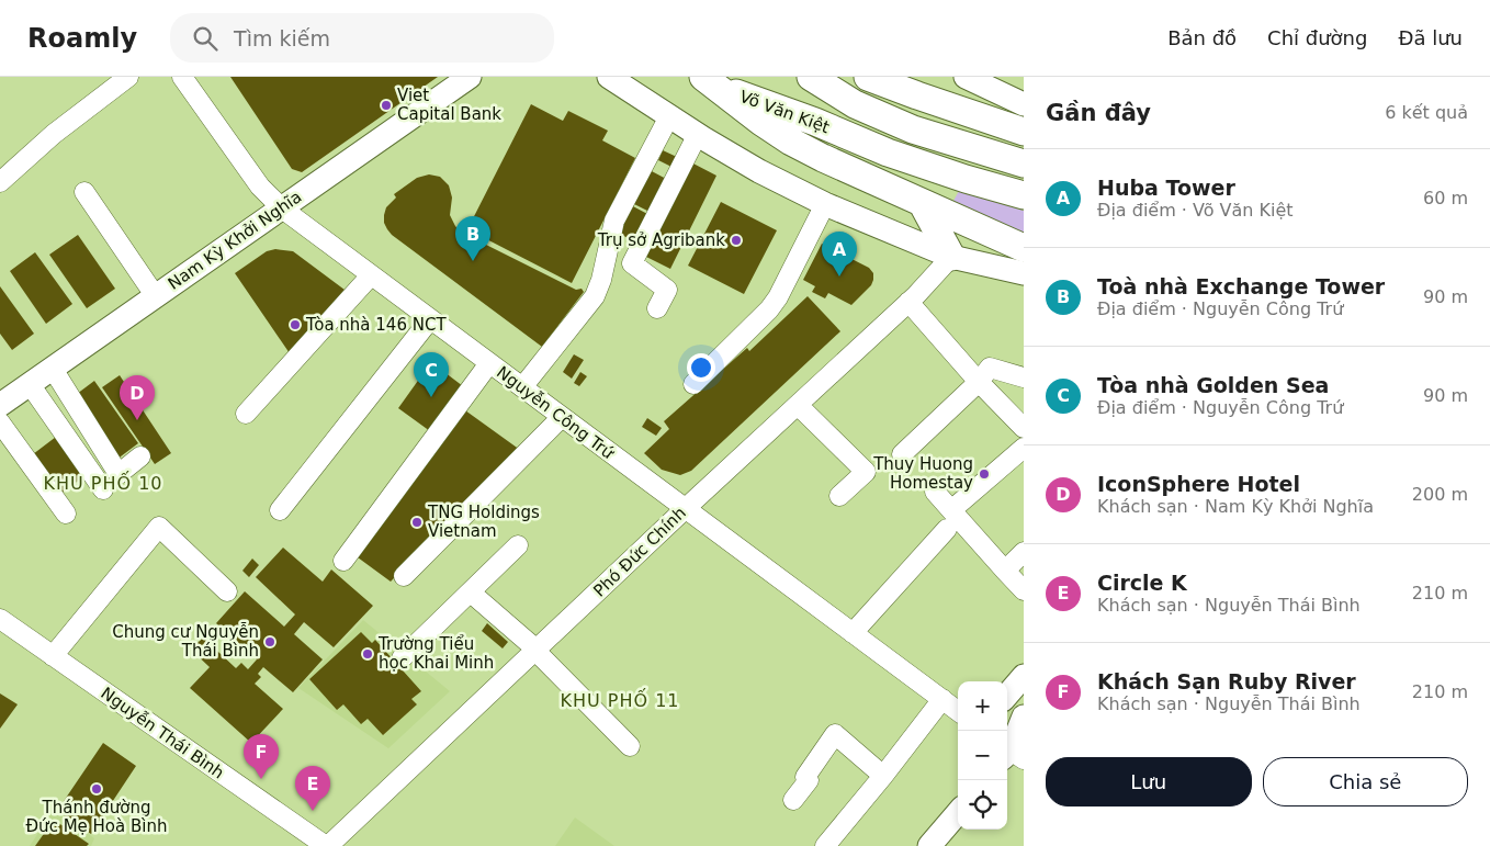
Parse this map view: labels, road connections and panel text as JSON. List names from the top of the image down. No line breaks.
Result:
{"streets":{"highway":["Võ Văn Kiệt"],"main road":["Nam Kỳ Khởi Nghĩa"],"street":["Nguyễn Công Trứ","Phó Đức Chính","Nguyễn Thái Bình"]},"crossings":[["Nam Kỳ Khởi Nghĩa","Nguyễn Công Trứ"],["Nguyễn Công Trứ","Phó Đức Chính"],["Phó Đức Chính","Nguyễn Thái Bình"]],"districts":["KHU PHỐ 10","KHU PHỐ 11"],"places":["Viet Capital Bank","Trụ sở Agribank","Tòa nhà 146 NCT","Thuy Huong Homestay","TNG Holdings Vietnam","Chung cư Nguyễn Thái Bình","Trường Tiểu học Khai Minh","Thánh đường Đức Mẹ Hoà Bình"],"page":{"header":"Roamly","search":"Tìm kiếm","nav":["Bản đồ","Chỉ đường","Đã lưu"],"heading":["Gần đây","6 kết quả"],"list":[{"mark":"A","name":"Huba Tower","note":"Địa điểm · Võ Văn Kiệt","value":"60 m"},{"mark":"B","name":"Toà nhà Exchange Tower","note":"Địa điểm · Nguyễn Công Trứ","value":"90 m"},{"mark":"C","name":"Tòa nhà Golden Sea","note":"Địa điểm · Nguyễn Công Trứ","value":"90 m"},{"mark":"D","name":"IconSphere Hotel","note":"Khách sạn · Nam Kỳ Khởi Nghĩa","value":"200 m"},{"mark":"E","name":"Circle K","note":"Khách sạn · Nguyễn Thái Bình","value":"210 m"},{"mark":"F","name":"Khách Sạn Ruby River","note":"Khách sạn · Nguyễn Thái Bình","value":"210 m"}],"pins":["B","A","C","D","F","E"],"map_buttons":["+","−"],"buttons":["Lưu","Chia sẻ"]}}
